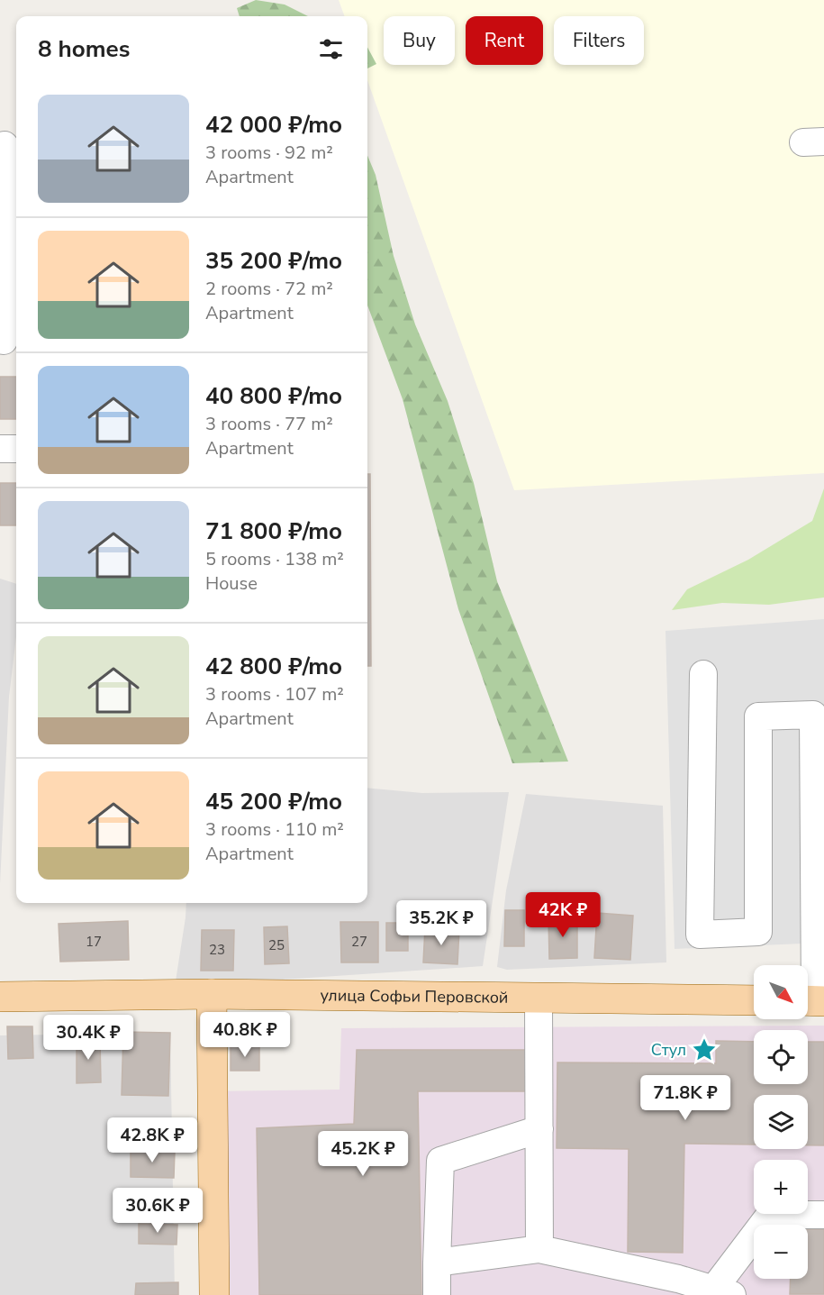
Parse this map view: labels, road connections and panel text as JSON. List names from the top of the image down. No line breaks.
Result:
{"streets":{"main road":["улица Софьи Перовской"]},"places":{"place":["Стул"]},"house_numbers":["17","27","25","23"],"north":"bottom right","page":{"chip":["Buy","Rent","Filters"],"heading":"8 homes","list":[{"name":"42 000 ₽/mo","note":"3 rooms · 92 m² · Apartment"},{"name":"35 200 ₽/mo","note":"2 rooms · 72 m² · Apartment"},{"name":"40 800 ₽/mo","note":"3 rooms · 77 m² · Apartment"},{"name":"71 800 ₽/mo","note":"5 rooms · 138 m² · House"},{"name":"42 800 ₽/mo","note":"3 rooms · 107 m² · Apartment"},{"name":"45 200 ₽/mo","note":"3 rooms · 110 m² · Apartment"}],"price":["42K ₽","35.2K ₽","40.8K ₽","30.4K ₽","71.8K ₽","42.8K ₽","45.2K ₽","30.6K ₽"],"map_buttons":["+","−"]}}
